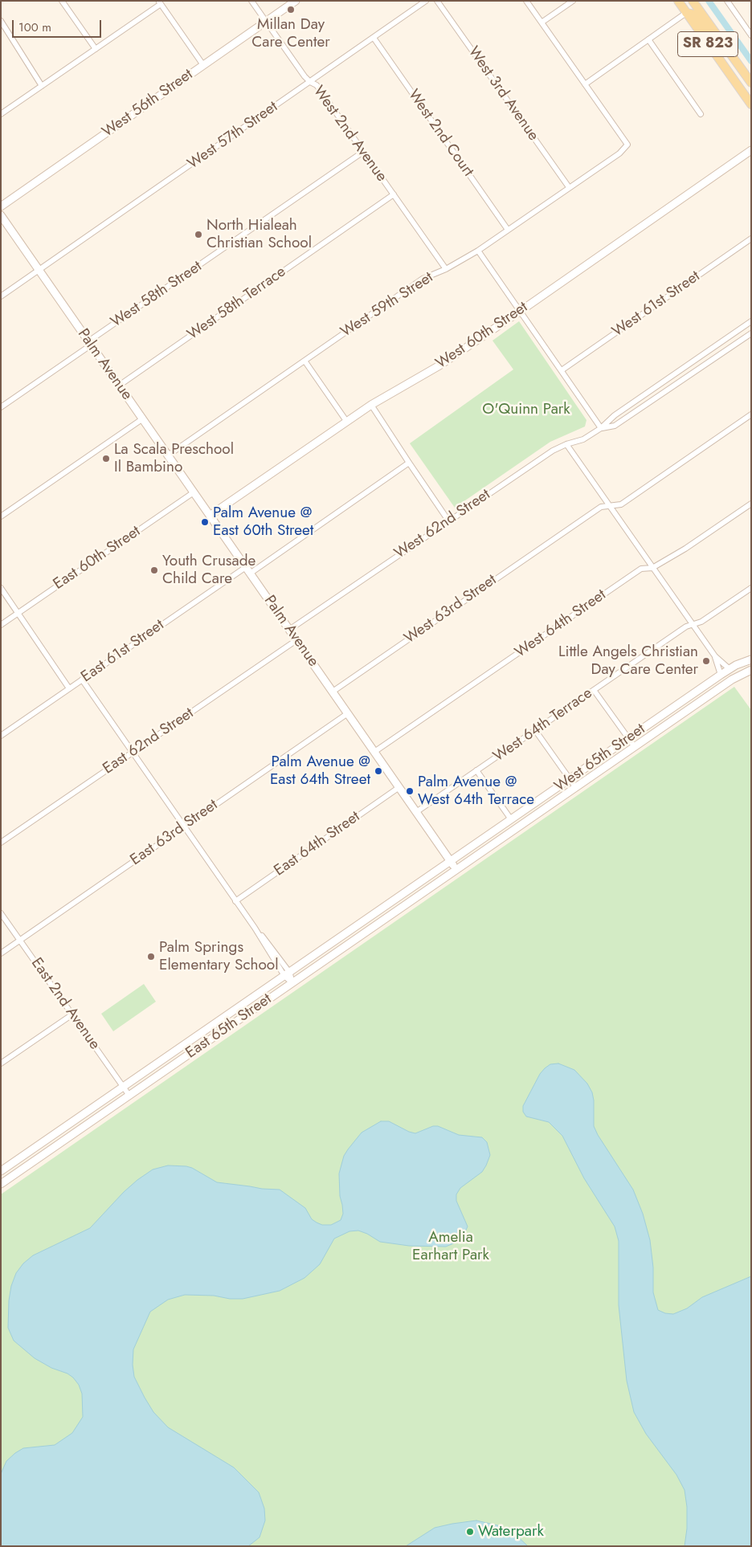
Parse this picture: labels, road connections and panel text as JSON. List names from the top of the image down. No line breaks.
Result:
{"streets":{"main road":["SR 823","West 56th Street","West 60th Street","Palm Avenue","West 65th Street","East 65th Street"],"street":["West 3rd Avenue","West 2nd Court","West 2nd Avenue","West 57th Street","West 58th Street","West 58th Terrace","West 61st Street","West 59th Street","West 62nd Street","East 60th Street","West 63rd Street","West 64th Street","East 61st Street","West 64th Terrace","East 62nd Street","East 63rd Street","East 64th Street","East 2nd Avenue"]},"crossings":[["West 3rd Avenue","West 59th Street"],["West 56th Street","West 2nd Avenue"],["West 2nd Court","West 57th Street"],["West 2nd Court","West 59th Street"],["West 2nd Avenue","West 57th Street"],["West 2nd Avenue","West 58th Street"],["West 2nd Avenue","West 58th Terrace"],["West 2nd Avenue","West 59th Street"],["West 57th Street","Palm Avenue"],["West 58th Street","Palm Avenue"],["West 58th Terrace","Palm Avenue"],["West 59th Street","Palm Avenue"],["West 60th Street","Palm Avenue"],["Palm Avenue","West 62nd Street"],["Palm Avenue","East 60th Street"],["Palm Avenue","West 63rd Street"],["Palm Avenue","West 64th Street"],["Palm Avenue","East 61st Street"],["Palm Avenue","West 64th Terrace"],["Palm Avenue","East 62nd Street"],["Palm Avenue","West 65th Street"],["Palm Avenue","East 63rd Street"],["Palm Avenue","East 64th Street"],["Palm Avenue","East 65th Street"],["West 65th Street","East 65th Street"],["East 63rd Street","East 2nd Avenue"],["East 2nd Avenue","East 65th Street"]],"parks":["O'Quinn Park","Amelia Earhart Park"],"places":["Millan Day Care Center","North Hialeah Christian School","La Scala Preschool Il Bambino","Palm Avenue @ East 60th Street","Youth Crusade Child Care","Little Angels Christian Day Care Center","Palm Avenue @ East 64th Street","Palm Avenue @ West 64th Terrace","Palm Springs Elementary School","Waterpark"],"scale_bar":"100 m"}
